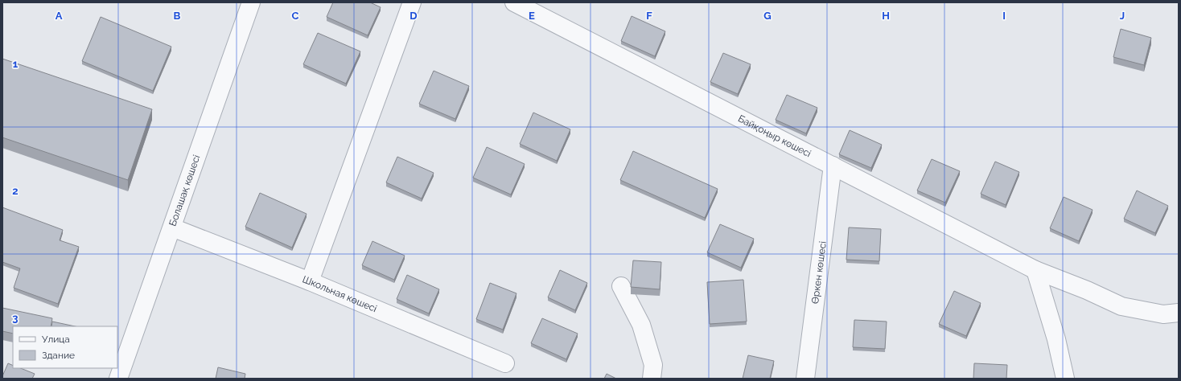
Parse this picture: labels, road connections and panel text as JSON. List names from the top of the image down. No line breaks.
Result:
{"streets":{"street":["Байқоңыр көшесі","Болашақ көшесі","Өркен көшесі","Школьная көшесі"]},"crossings":[["Байқоңыр көшесі","Өркен көшесі"],["Болашақ көшесі","Школьная көшесі"]],"legend":["Улица","Здание"],"grid":{"columns":["A","B","C","D","E","F","G","H","I","J"],"rows":["1","2","3"]}}
